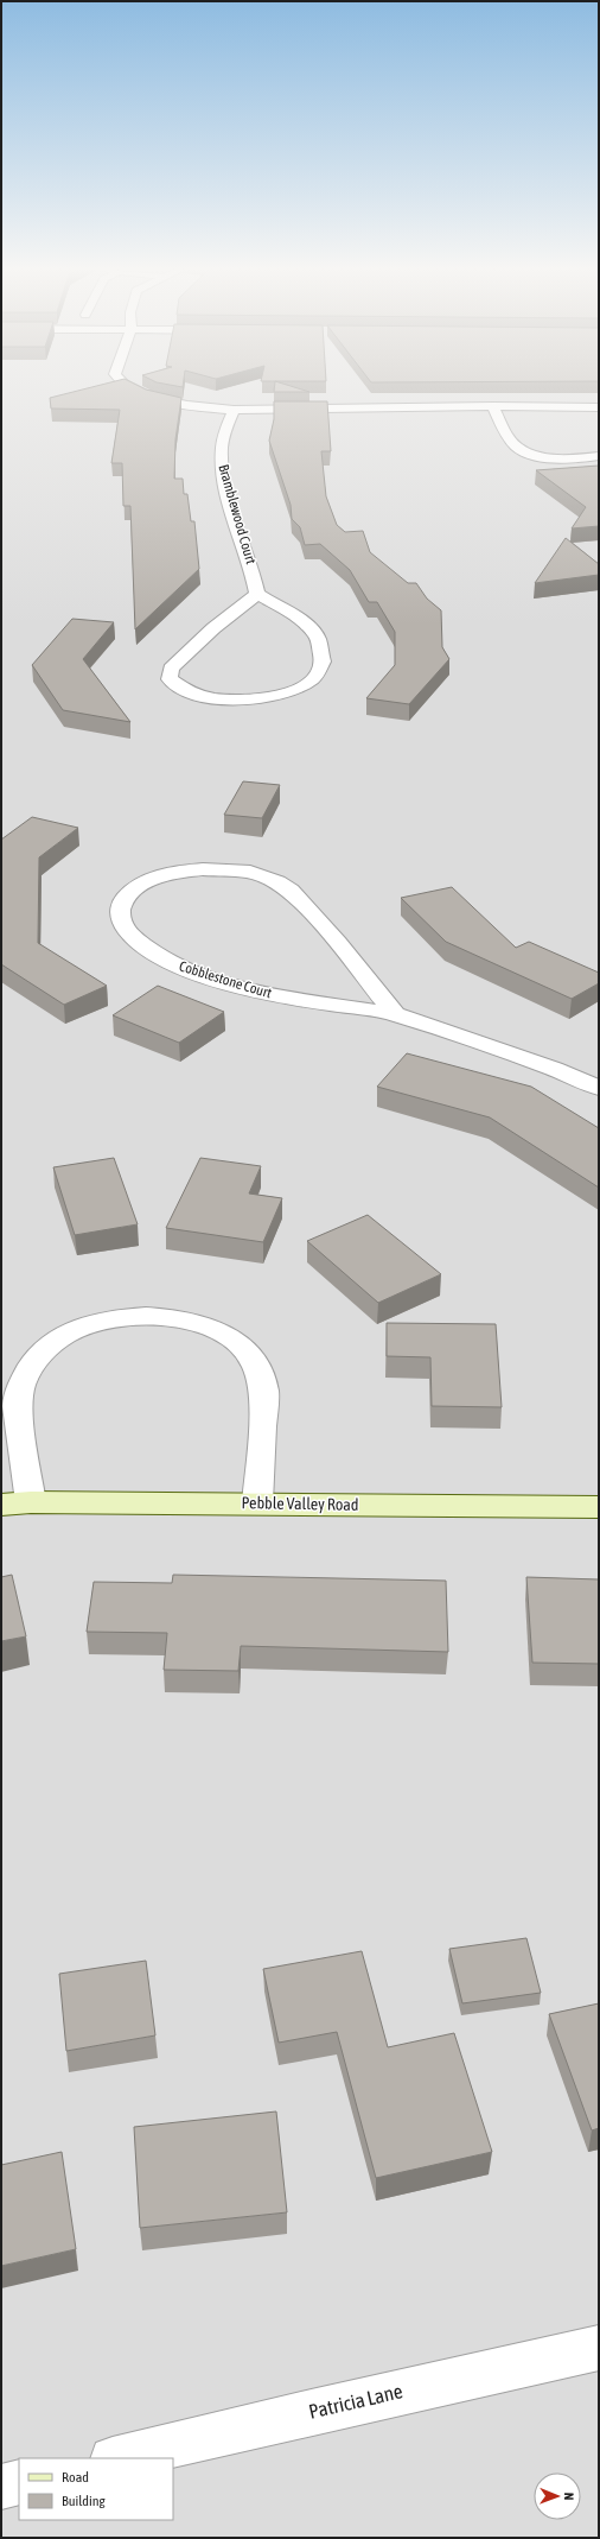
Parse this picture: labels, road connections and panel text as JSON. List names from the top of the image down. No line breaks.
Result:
{"streets":{"street":["Bramblewood Court","Cobblestone Court","Pebble Valley Road","Patricia Lane"]},"legend":["Road","Building"],"north":"right"}
